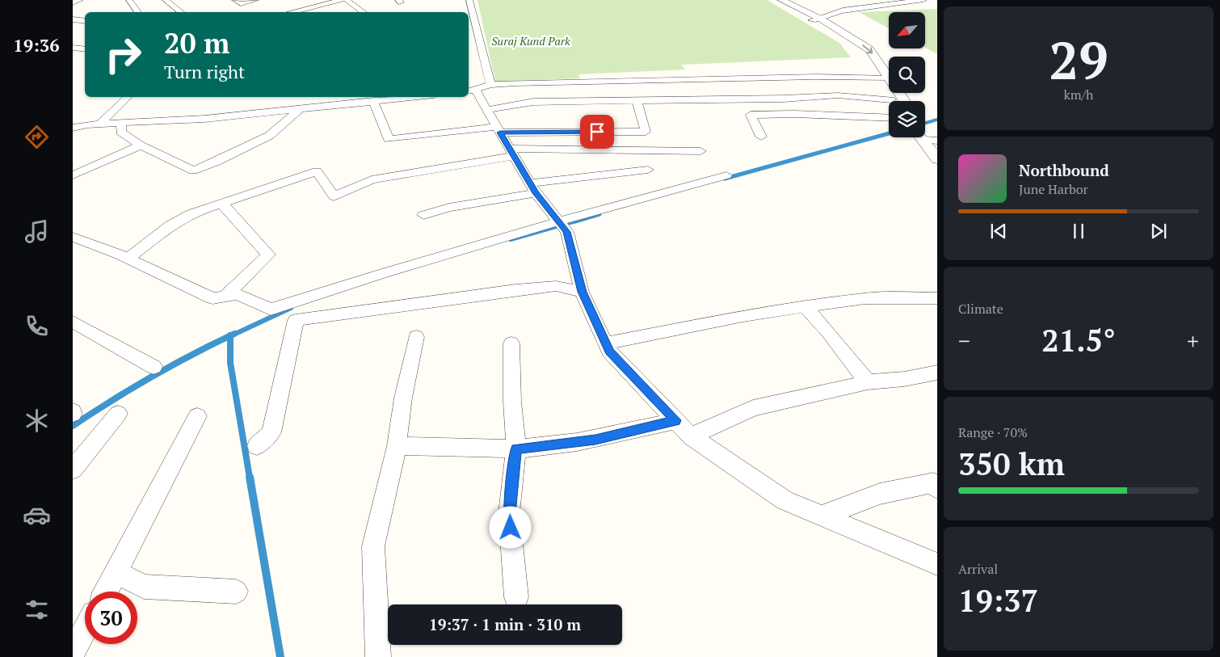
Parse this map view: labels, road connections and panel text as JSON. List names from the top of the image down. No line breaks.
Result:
{"parks":["Suraj Kund Park"],"north":"bottom left","page":{"tabs":"19:36","tile":[["29","km/h"],"Climate",["Range · 70%","350 km"],["Arrival","19:37"]],"turn":["20 m","Turn right"],"song":["Northbound","June Harbor"],"heat":["−","21.5°","+"],"limit":"30","trip":"19:37 · 1 min · 310 m"}}
